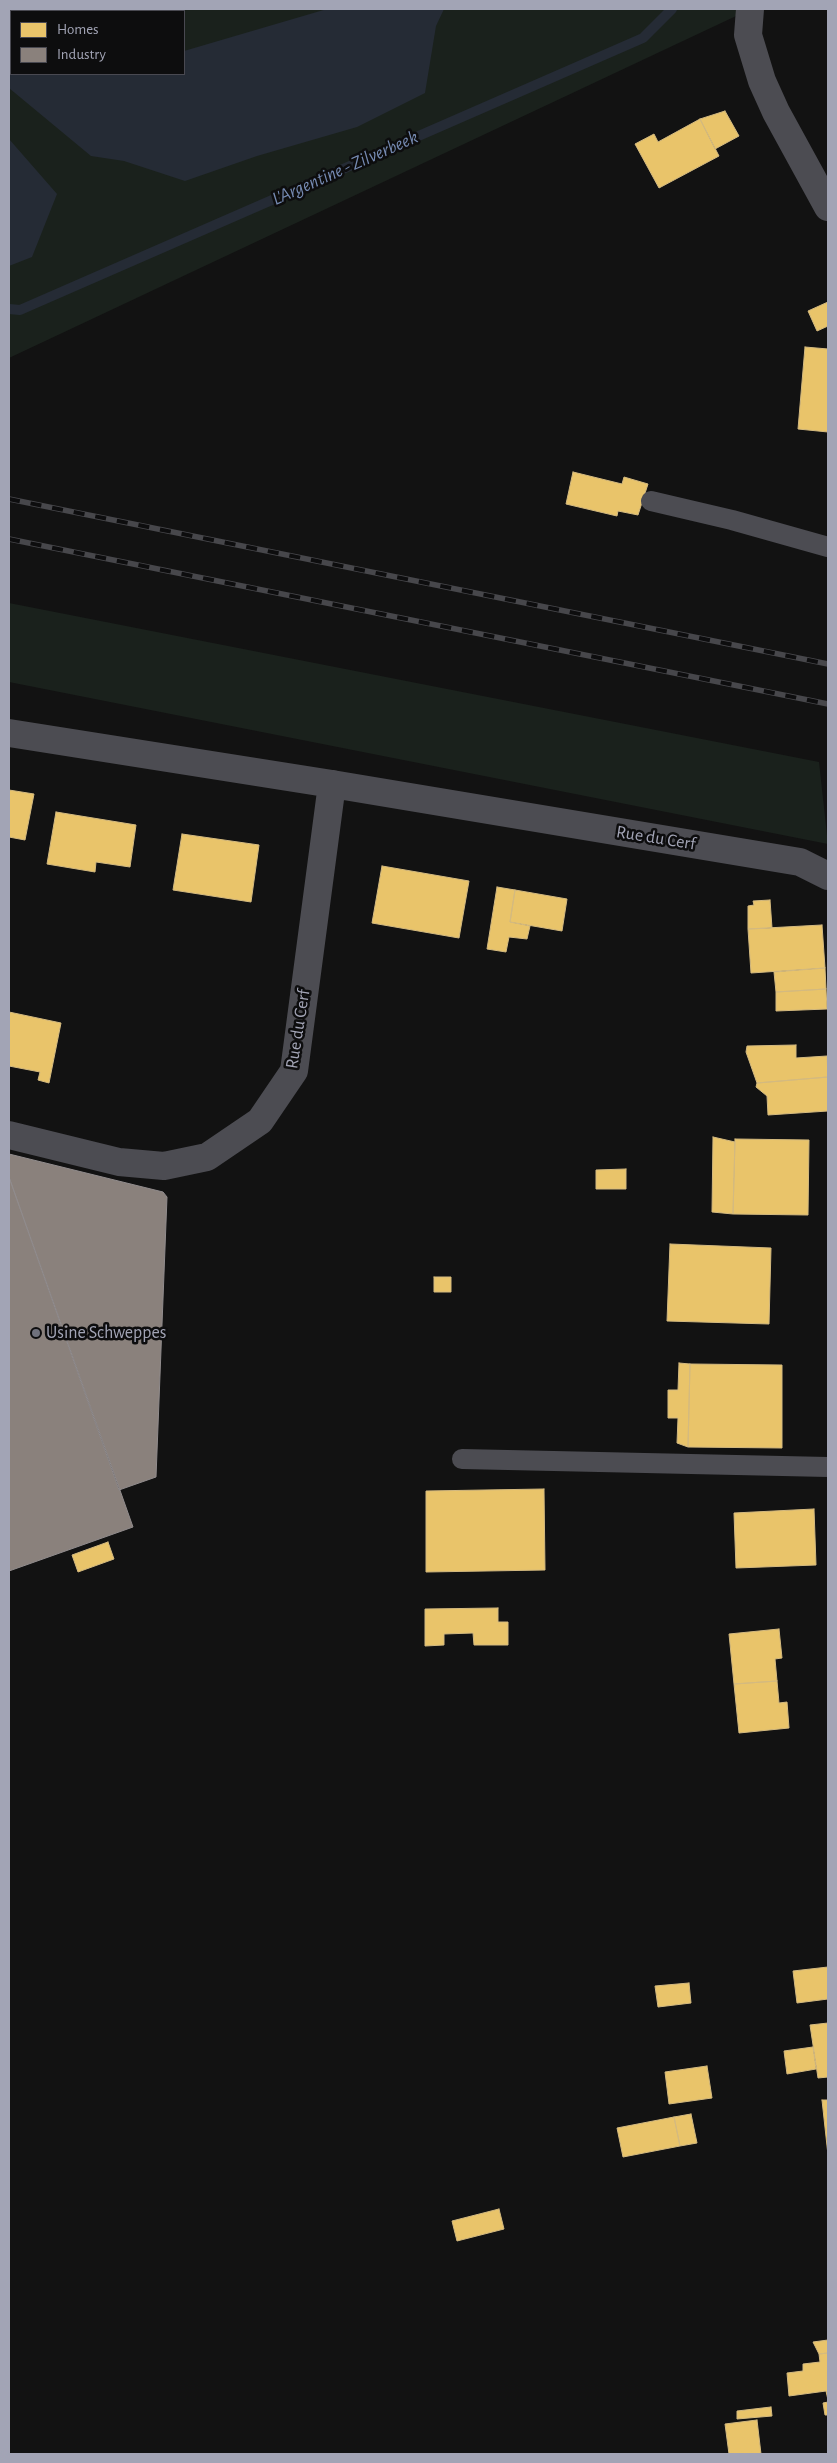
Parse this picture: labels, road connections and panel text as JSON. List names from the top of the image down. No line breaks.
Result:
{"streets":{"street":["Rue du Cerf"]},"water":["L'Argentine - Zilverbeek"],"places":["Usine Schweppes"],"legend":["Homes","Industry"]}
